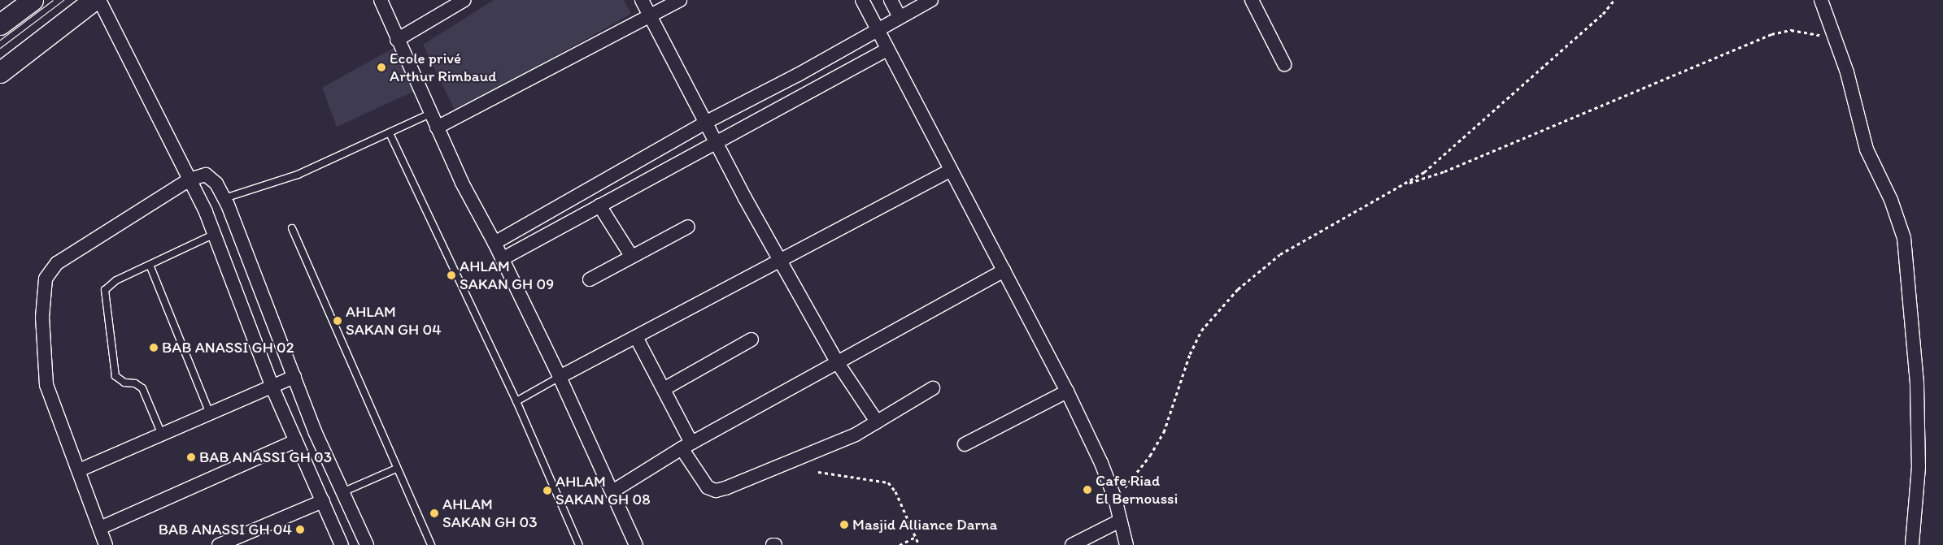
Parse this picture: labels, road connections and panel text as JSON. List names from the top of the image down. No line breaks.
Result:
{"places":["Ecole privé Arthur Rimbaud","AHLAM SAKAN GH 09","AHLAM SAKAN GH 04","BAB ANASSI GH 02","BAB ANASSI GH 03","Cafe Riad El Bernoussi","AHLAM SAKAN GH 08","AHLAM SAKAN GH 03","Masjid Alliance Darna","BAB ANASSI GH 04"]}
